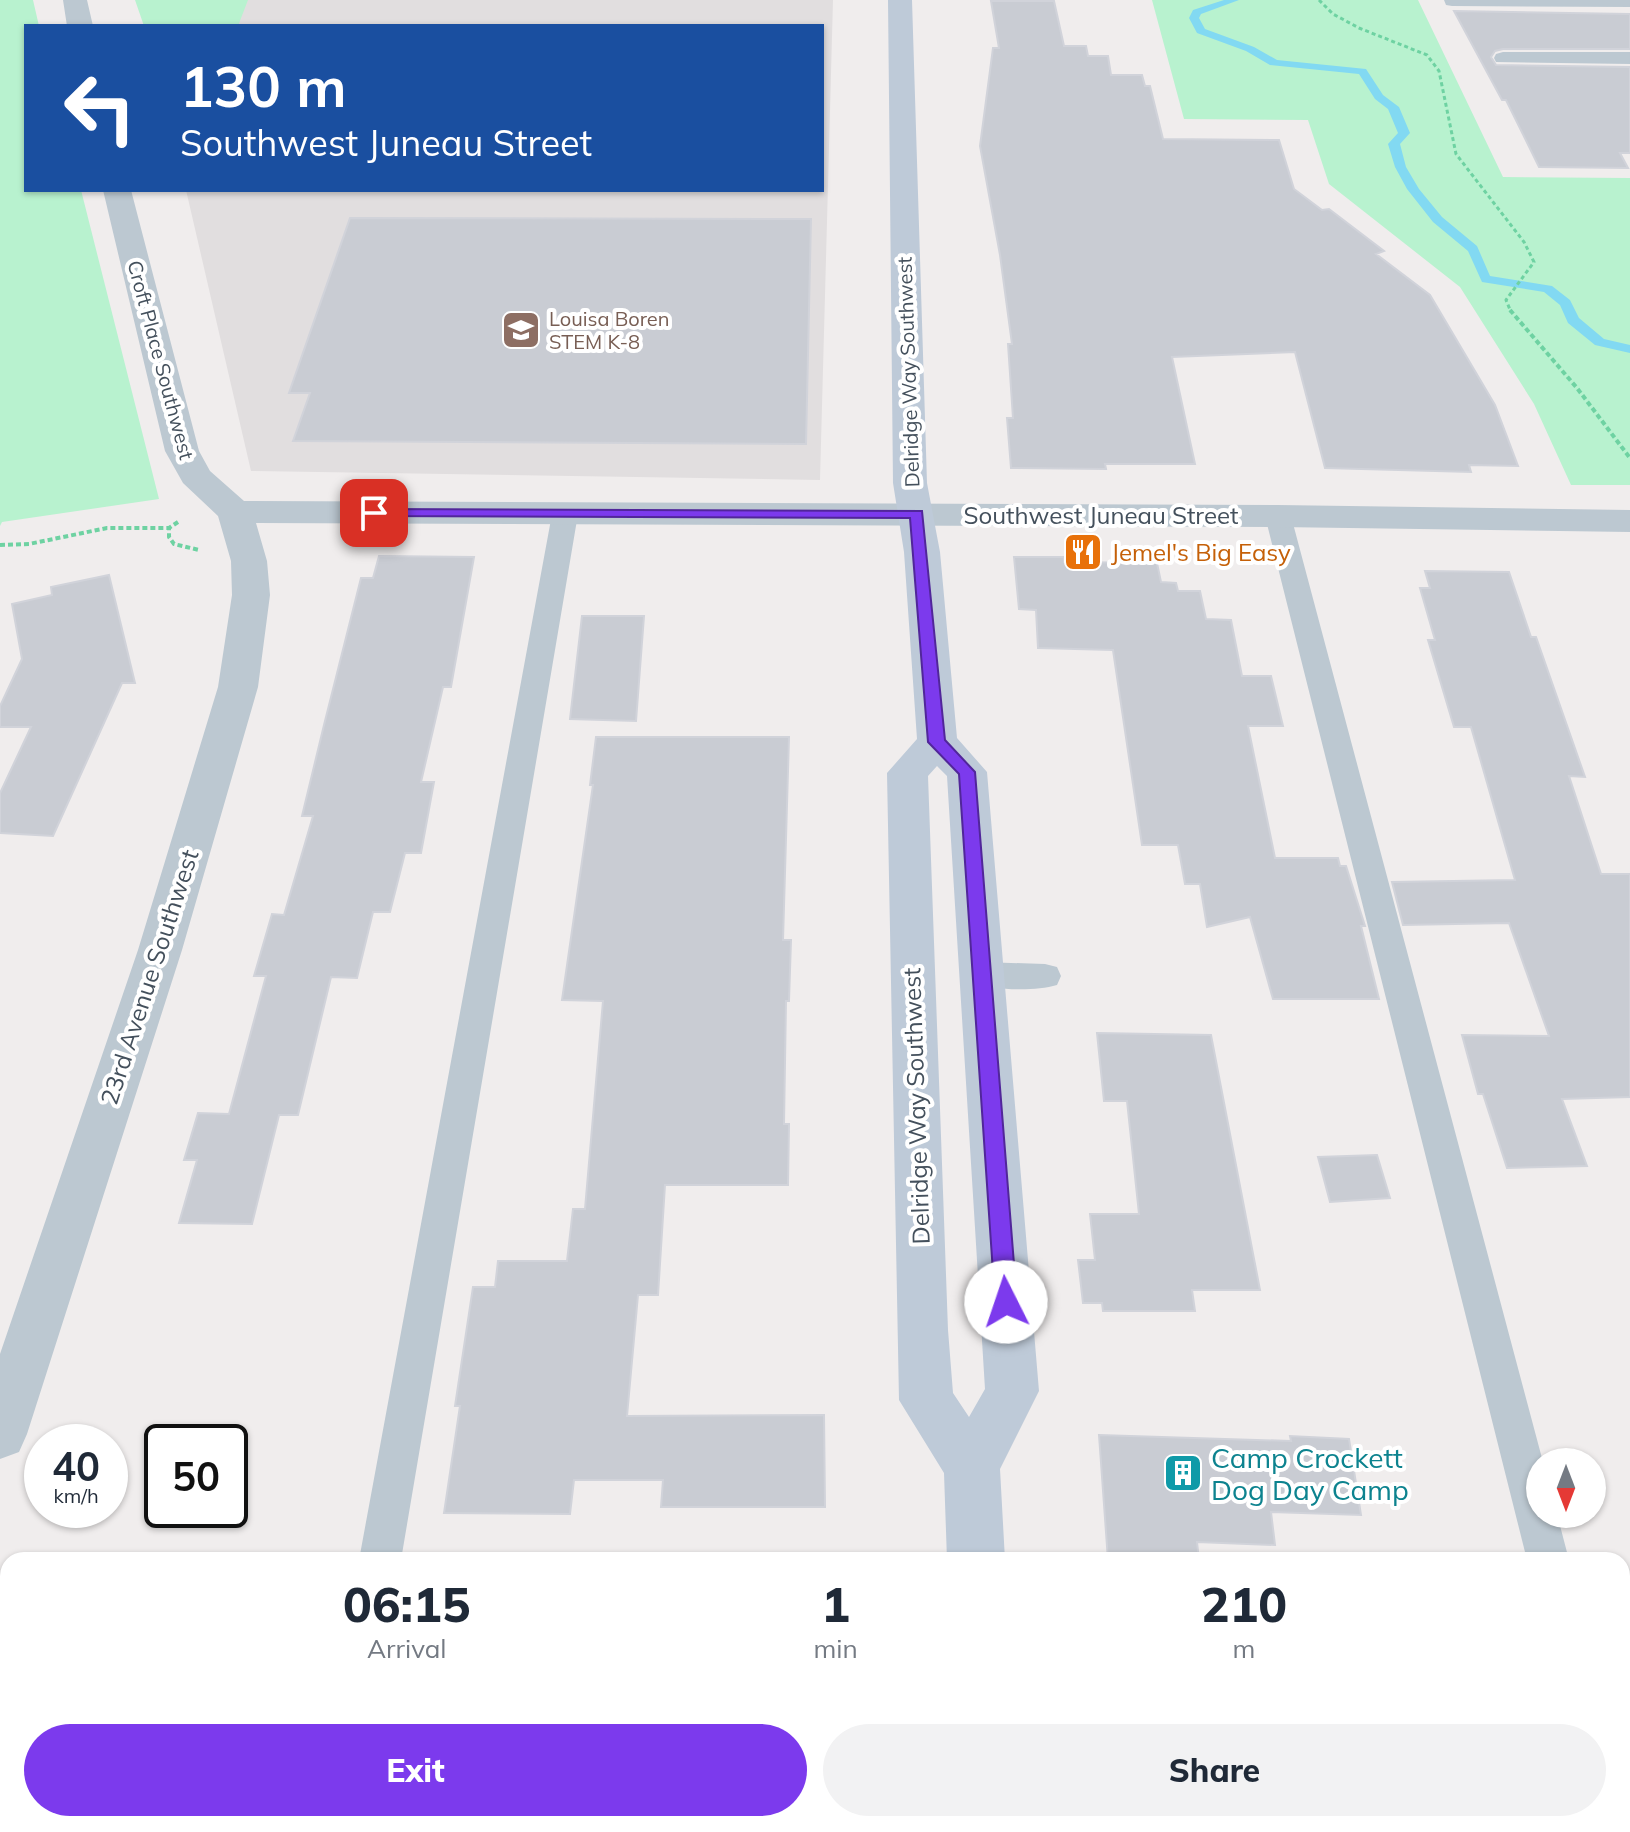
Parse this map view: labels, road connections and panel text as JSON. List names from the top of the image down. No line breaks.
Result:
{"streets":{"main road":["Delridge Way Southwest"],"street":["Croft Place Southwest","Southwest Juneau Street","23rd Avenue Southwest"]},"crossings":[["Croft Place Southwest","Southwest Juneau Street"],["Croft Place Southwest","23rd Avenue Southwest"],["Delridge Way Southwest","Southwest Juneau Street"],["Southwest Juneau Street","23rd Avenue Southwest"]],"places":{"school or university":["Louisa Boren STEM K-8"],"restaurant":["Jemel's Big Easy"],"building":["Camp Crockett Dog Day Camp"]},"north":"bottom","page":{"turn":["130 m","Southwest Juneau Street"],"speed":"40 km/h","limit":"50","eta":["06:15","Arrival","1","min","210","m"],"buttons":["Exit","Share"]}}
